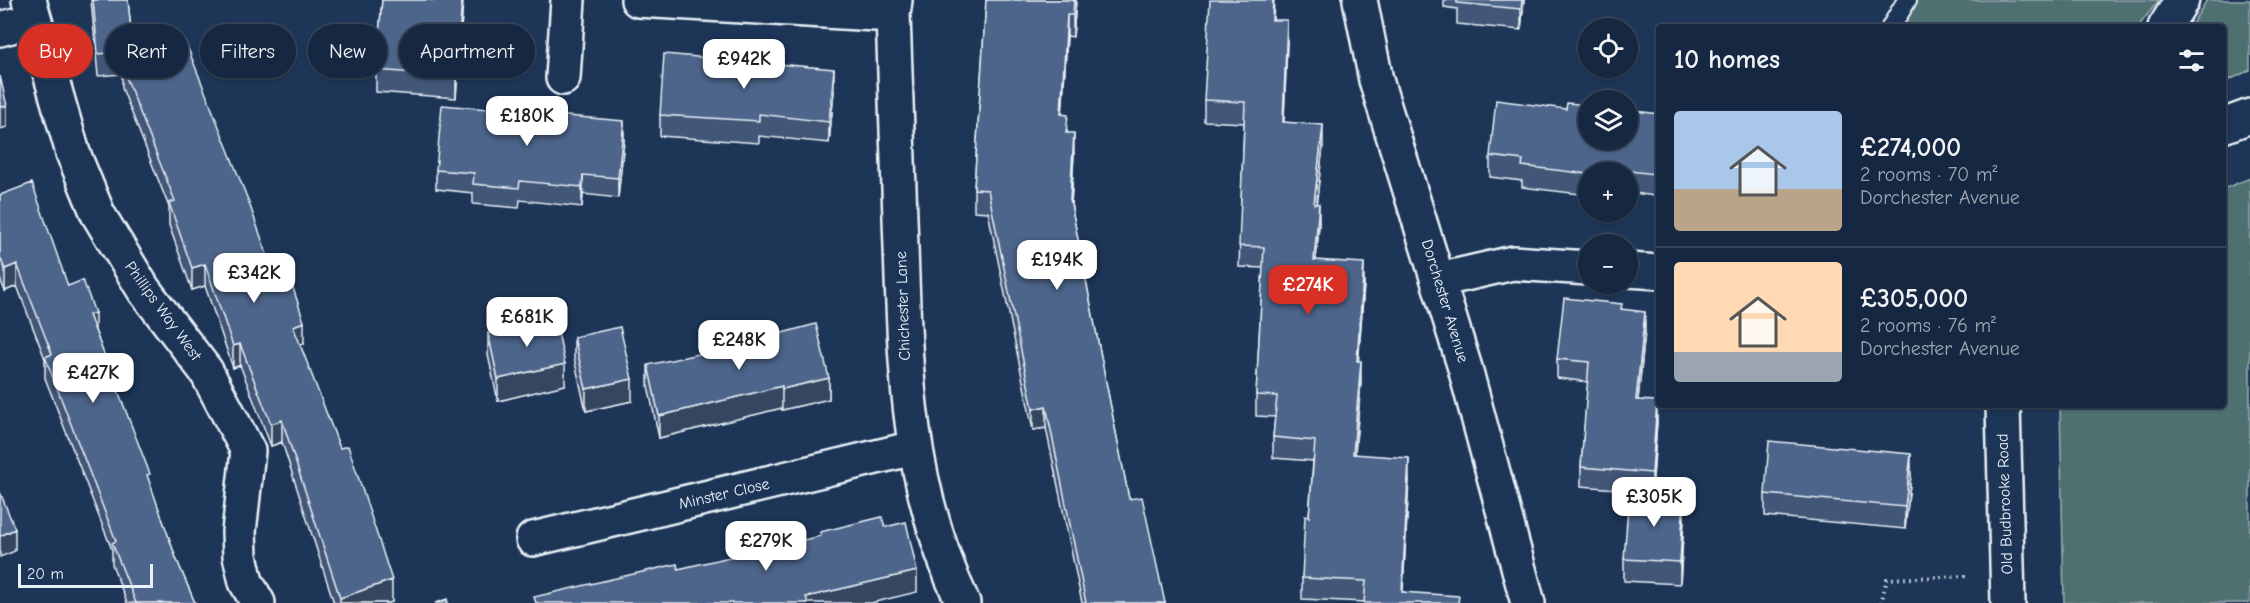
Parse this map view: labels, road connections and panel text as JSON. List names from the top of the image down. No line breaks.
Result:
{"streets":{"street":["Dorchester Avenue","Chichester Lane","Phillips Way West","Minster Close","Old Budbrooke Road"]},"crossings":[["Chichester Lane","Minster Close"]],"scale_bar":"20 m","page":{"map_buttons":["+","−"],"chip":["Buy","Rent","Filters","New","Apartment"],"heading":"10 homes","price":["£942K","£180K","£194K","£342K","£274K","£681K","£248K","£427K","£305K","£279K"],"list":[{"name":"£274,000","note":"2 rooms · 70 m² · Dorchester Avenue"},{"name":"£305,000","note":"2 rooms · 76 m² · Dorchester Avenue"}],"scale":"20 m"}}
